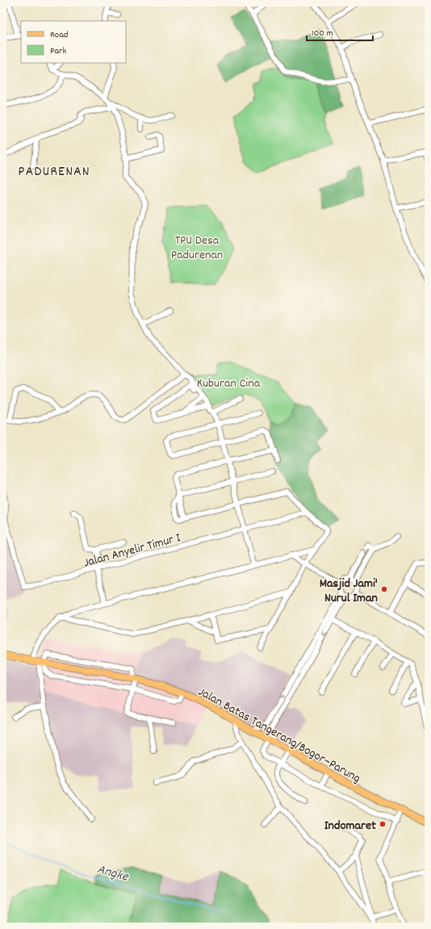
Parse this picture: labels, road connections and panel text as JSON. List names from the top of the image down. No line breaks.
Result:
{"streets":{"main road":["Jalan Batas Tangerang/Bogor–Parung"],"street":["Jalan Anyelir Timur I"]},"districts":["PADURENAN"],"water":["Angke"],"parks":["TPU Desa Padurenan","Kuburan Cina"],"places":["Masjid Jami' Nurul Iman","Indomaret"],"legend":["Road","Park"],"scale_bar":"100 m"}
